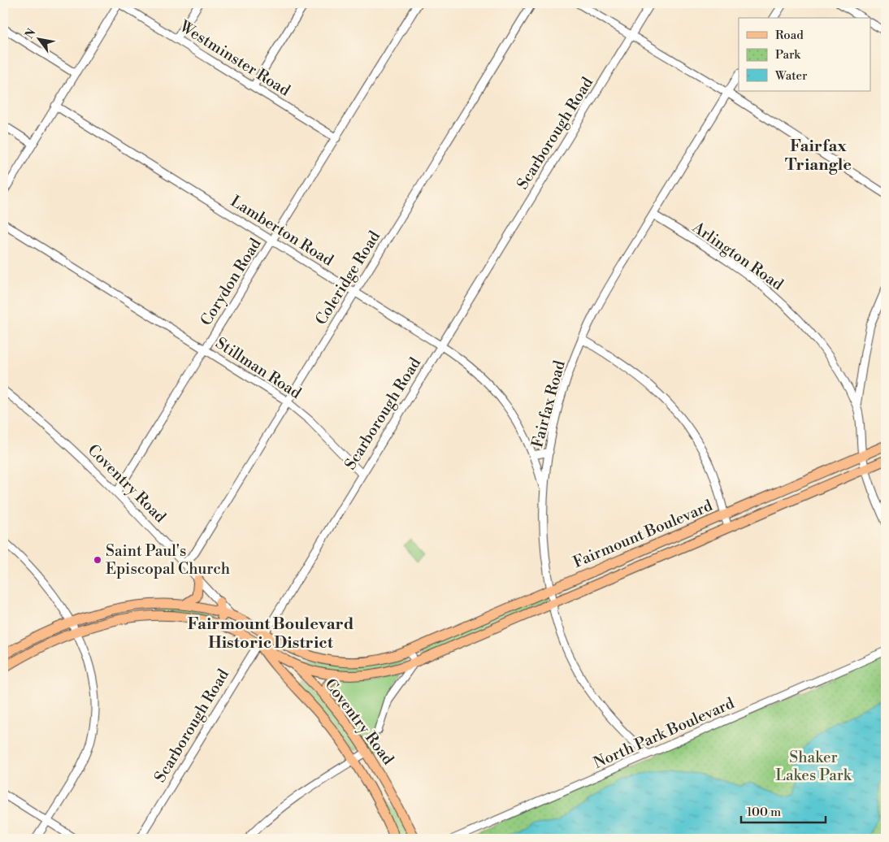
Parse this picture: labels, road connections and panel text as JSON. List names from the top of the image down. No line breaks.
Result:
{"streets":{"main road":["Coventry Road","Fairmount Boulevard"],"street":["Westminster Road","Scarborough Road","Lamberton Road","Arlington Road","Coleridge Road","Corydon Road","Stillman Road","Fairfax Road","North Park Boulevard"]},"crossings":[["Westminster Road","Corydon Road"],["Scarborough Road","Lamberton Road"],["Scarborough Road","Stillman Road"],["Scarborough Road","Coventry Road"],["Scarborough Road","Fairmount Boulevard"],["Lamberton Road","Coleridge Road"],["Lamberton Road","Corydon Road"],["Lamberton Road","Fairfax Road"],["Arlington Road","Fairfax Road"],["Arlington Road","Fairmount Boulevard"],["Coleridge Road","Stillman Road"],["Coleridge Road","Coventry Road"],["Corydon Road","Stillman Road"],["Corydon Road","Coventry Road"],["Fairfax Road","Fairmount Boulevard"],["Fairfax Road","North Park Boulevard"],["Coventry Road","Fairmount Boulevard"]],"districts":["Fairfax Triangle","Fairmount Boulevard Historic District"],"parks":["Shaker Lakes Park"],"places":["Saint Paul's Episcopal Church"],"legend":["Road","Park","Water"],"scale_bar":"100 m","north":"top left"}
